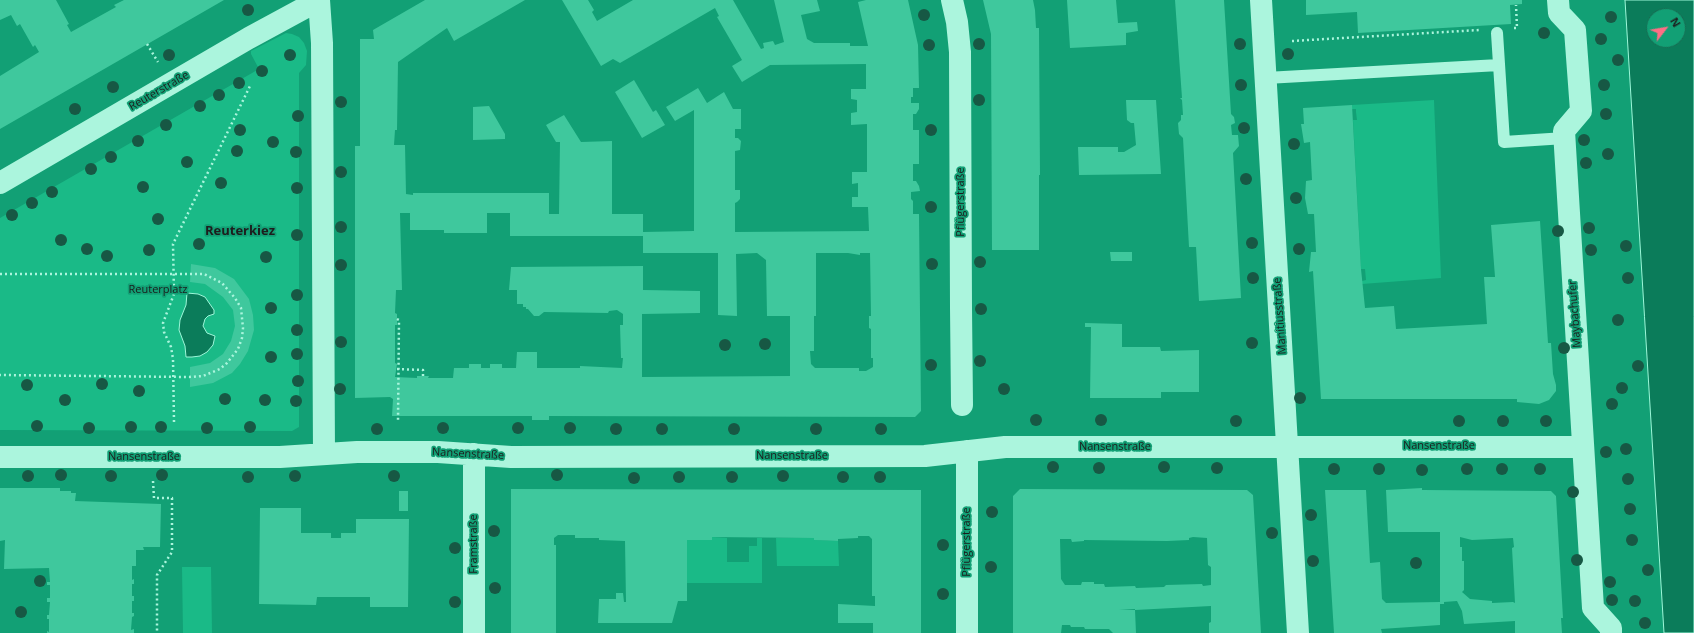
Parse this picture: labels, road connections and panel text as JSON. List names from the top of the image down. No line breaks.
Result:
{"streets":{"street":["Reuterstraße","Pflügerstraße","Maybachufer","Manitiusstraße","Nansenstraße","Framstraße"]},"crossings":[["Pflügerstraße","Nansenstraße"],["Maybachufer","Nansenstraße"],["Manitiusstraße","Nansenstraße"],["Nansenstraße","Framstraße"]],"districts":["Reuterkiez"],"parks":["Reuterplatz"],"north":"top right"}
